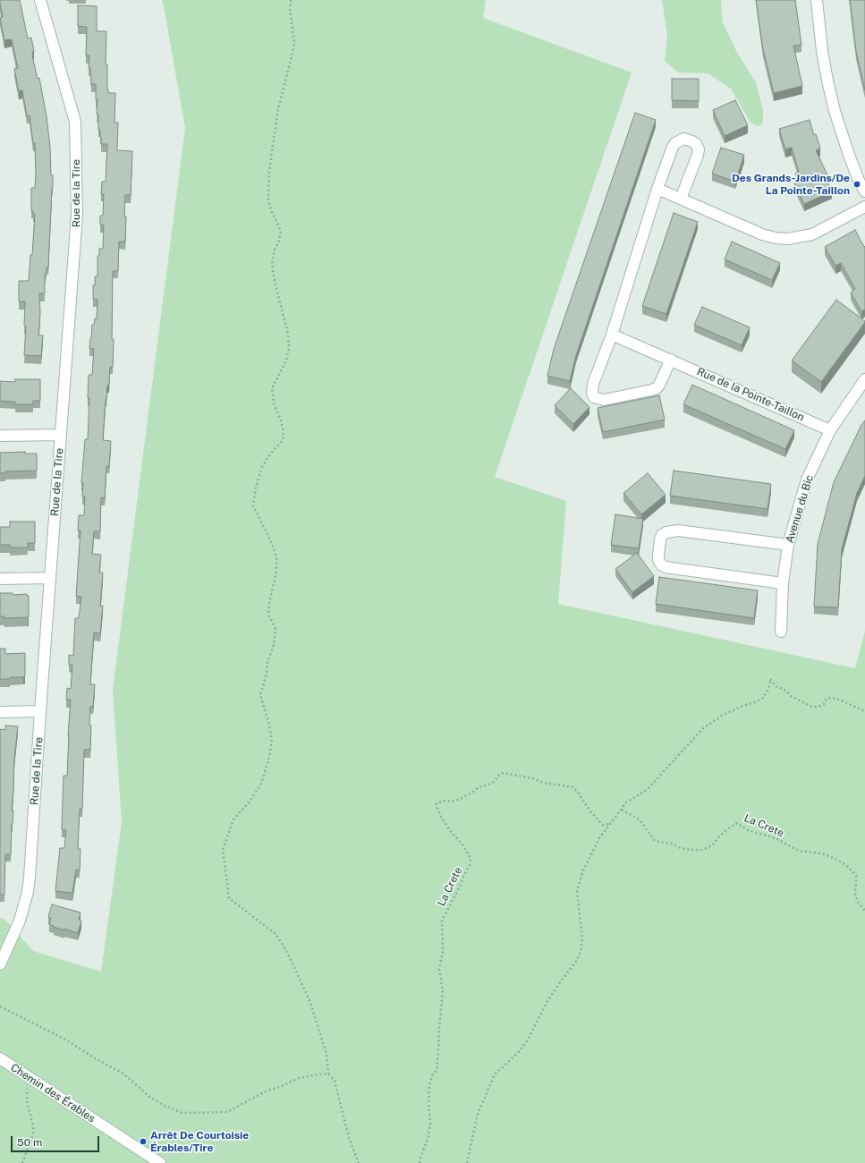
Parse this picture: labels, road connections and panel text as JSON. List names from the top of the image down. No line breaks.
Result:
{"streets":{"street":["Rue de la Tire","Rue de la Pointe-Taillon","Avenue du Bic","Chemin des Érables"],"path":["La Crete"]},"crossings":[["Rue de la Pointe-Taillon","Avenue du Bic"]],"places":["Des Grands-Jardins/De La Pointe-Taillon","Arrêt De Courtoisie Érables/Tire"],"scale_bar":"50 m"}
